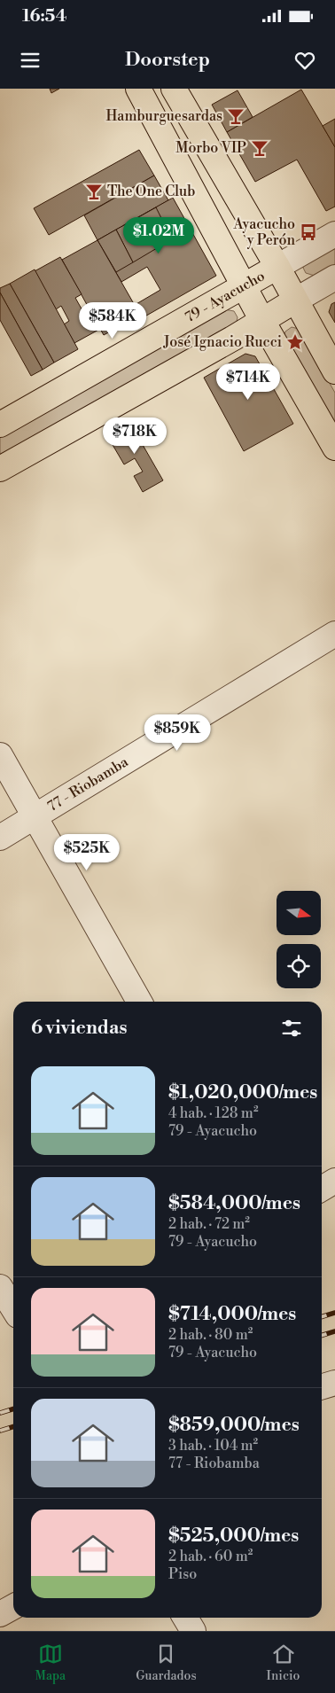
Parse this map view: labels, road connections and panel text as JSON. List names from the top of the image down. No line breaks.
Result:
{"streets":{"main road":["79 - Ayacucho"],"street":["77 - Riobamba"]},"places":{"bar":["Hamburguesardas","Morbo VIP","The One Club"],"bus stop":["Ayacucho y Perón"],"place":["José Ignacio Rucci"]},"north":"right","page":{"status":"16:54","header":"Doorstep","price":["$1.02M","$584K","$714K","$718K","$859K","$525K"],"heading":"6 viviendas","list":[{"name":"$1,020,000/mes","note":"4 hab. · 128 m² · 79 - Ayacucho"},{"name":"$584,000/mes","note":"2 hab. · 72 m² · 79 - Ayacucho"},{"name":"$714,000/mes","note":"2 hab. · 80 m² · 79 - Ayacucho"},{"name":"$859,000/mes","note":"3 hab. · 104 m² · 77 - Riobamba"},{"name":"$525,000/mes","note":"2 hab. · 60 m² · Piso"}],"tabs":["Mapa","Guardados","Inicio"]}}
